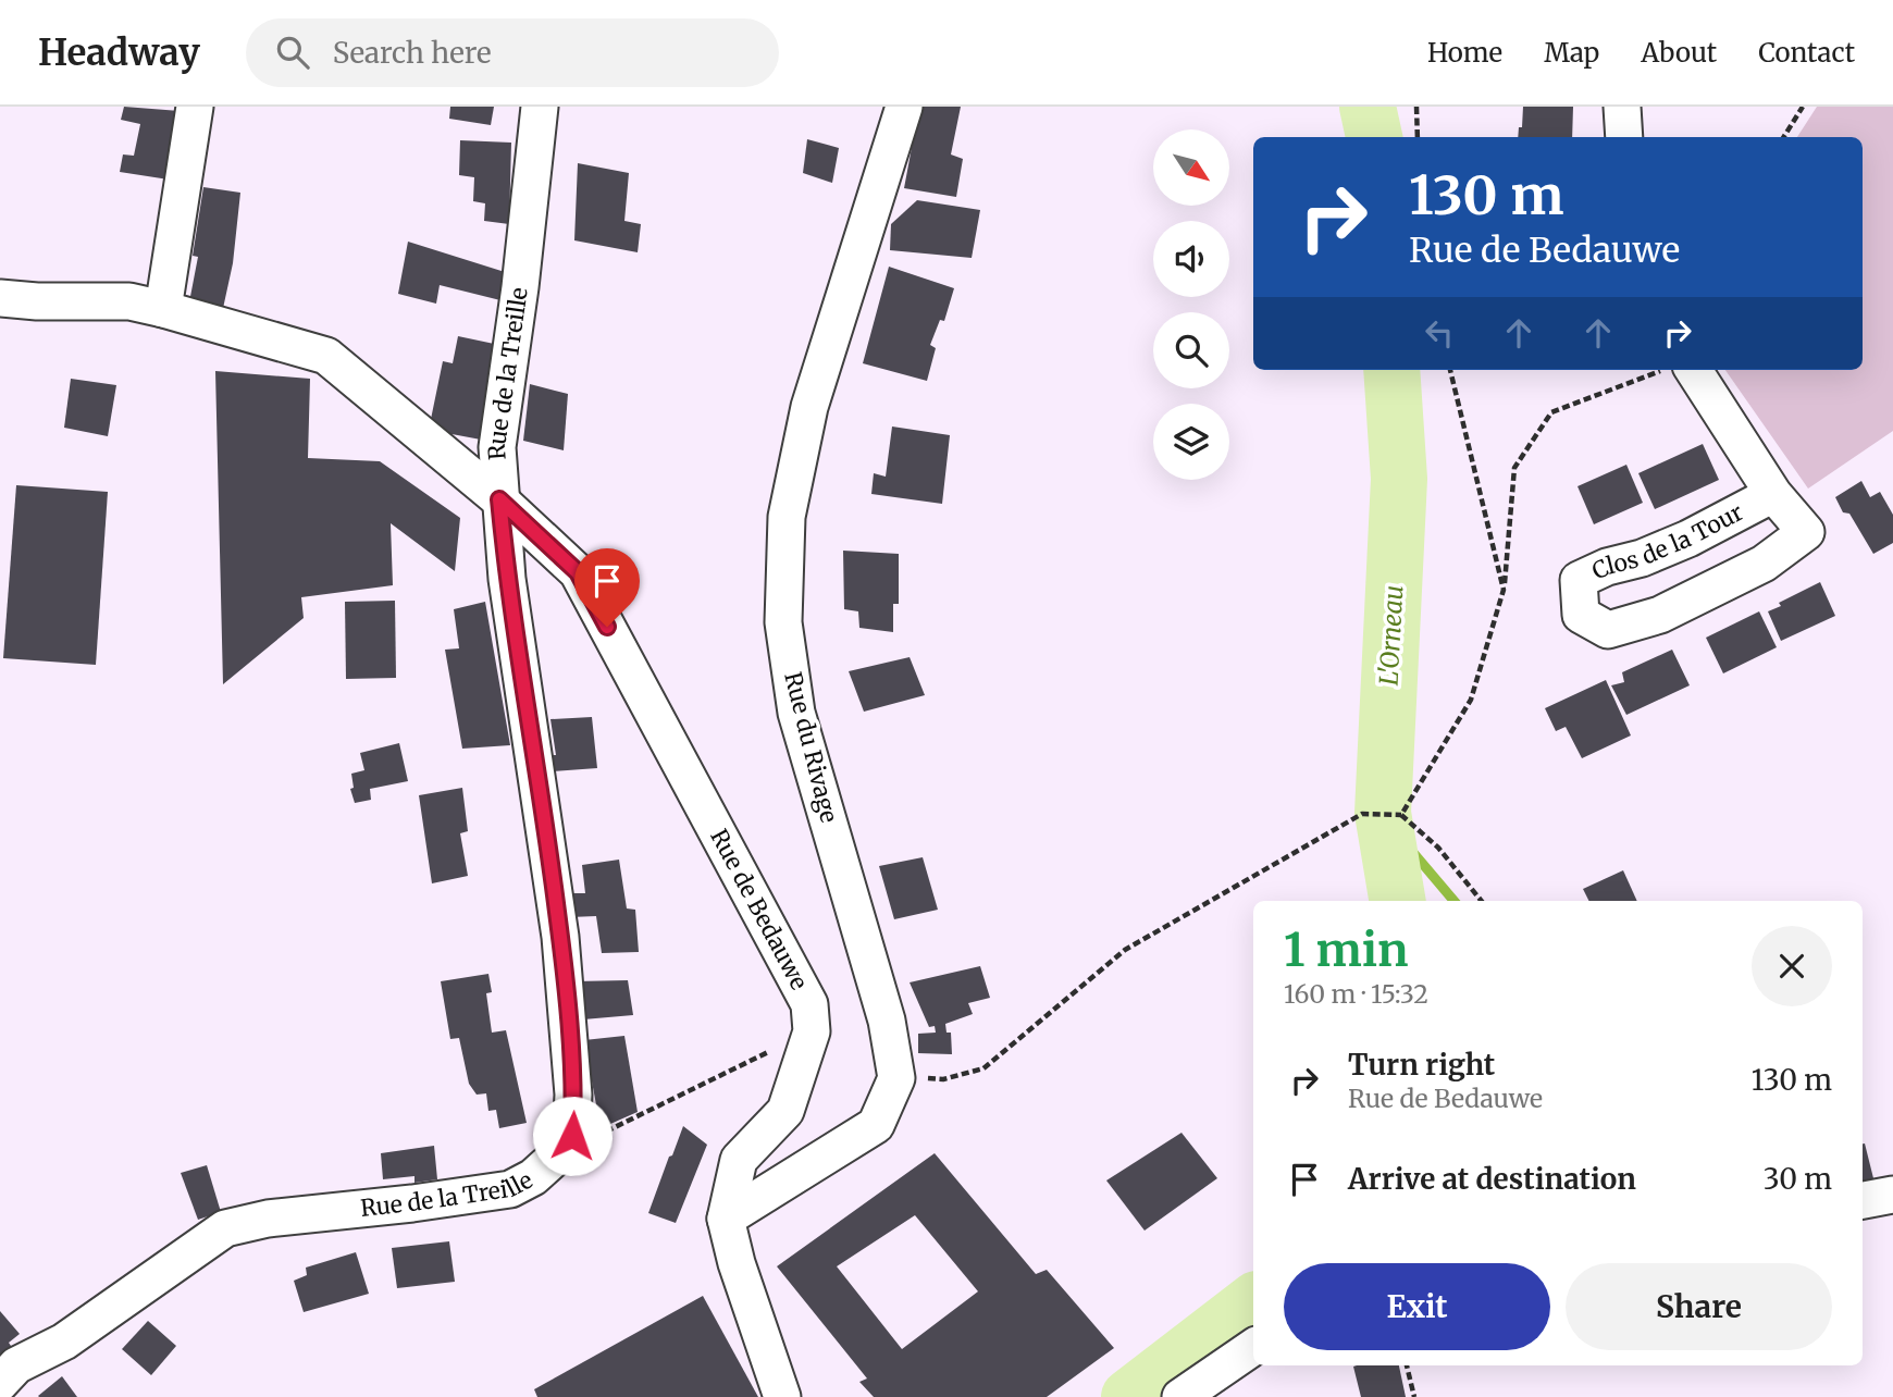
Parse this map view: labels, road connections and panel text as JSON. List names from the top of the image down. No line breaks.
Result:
{"streets":{"street":["Rue de la Treille","Clos de la Tour","Rue du Rivage","Rue de Bedauwe"]},"crossings":[["Rue de la Treille","Rue de Bedauwe"]],"water":["L'Orneau"],"north":"bottom right","page":{"header":"Headway","search":"Search here","nav":["Home","Map","About","Contact"],"turn":["130 m","Rue de Bedauwe"],"heading":["1 min","160 m · 15:32"],"list":[{"name":"Turn right","note":"Rue de Bedauwe","value":"130 m"},{"name":"Arrive at destination","value":"30 m"}],"buttons":["Exit","Share"]}}
